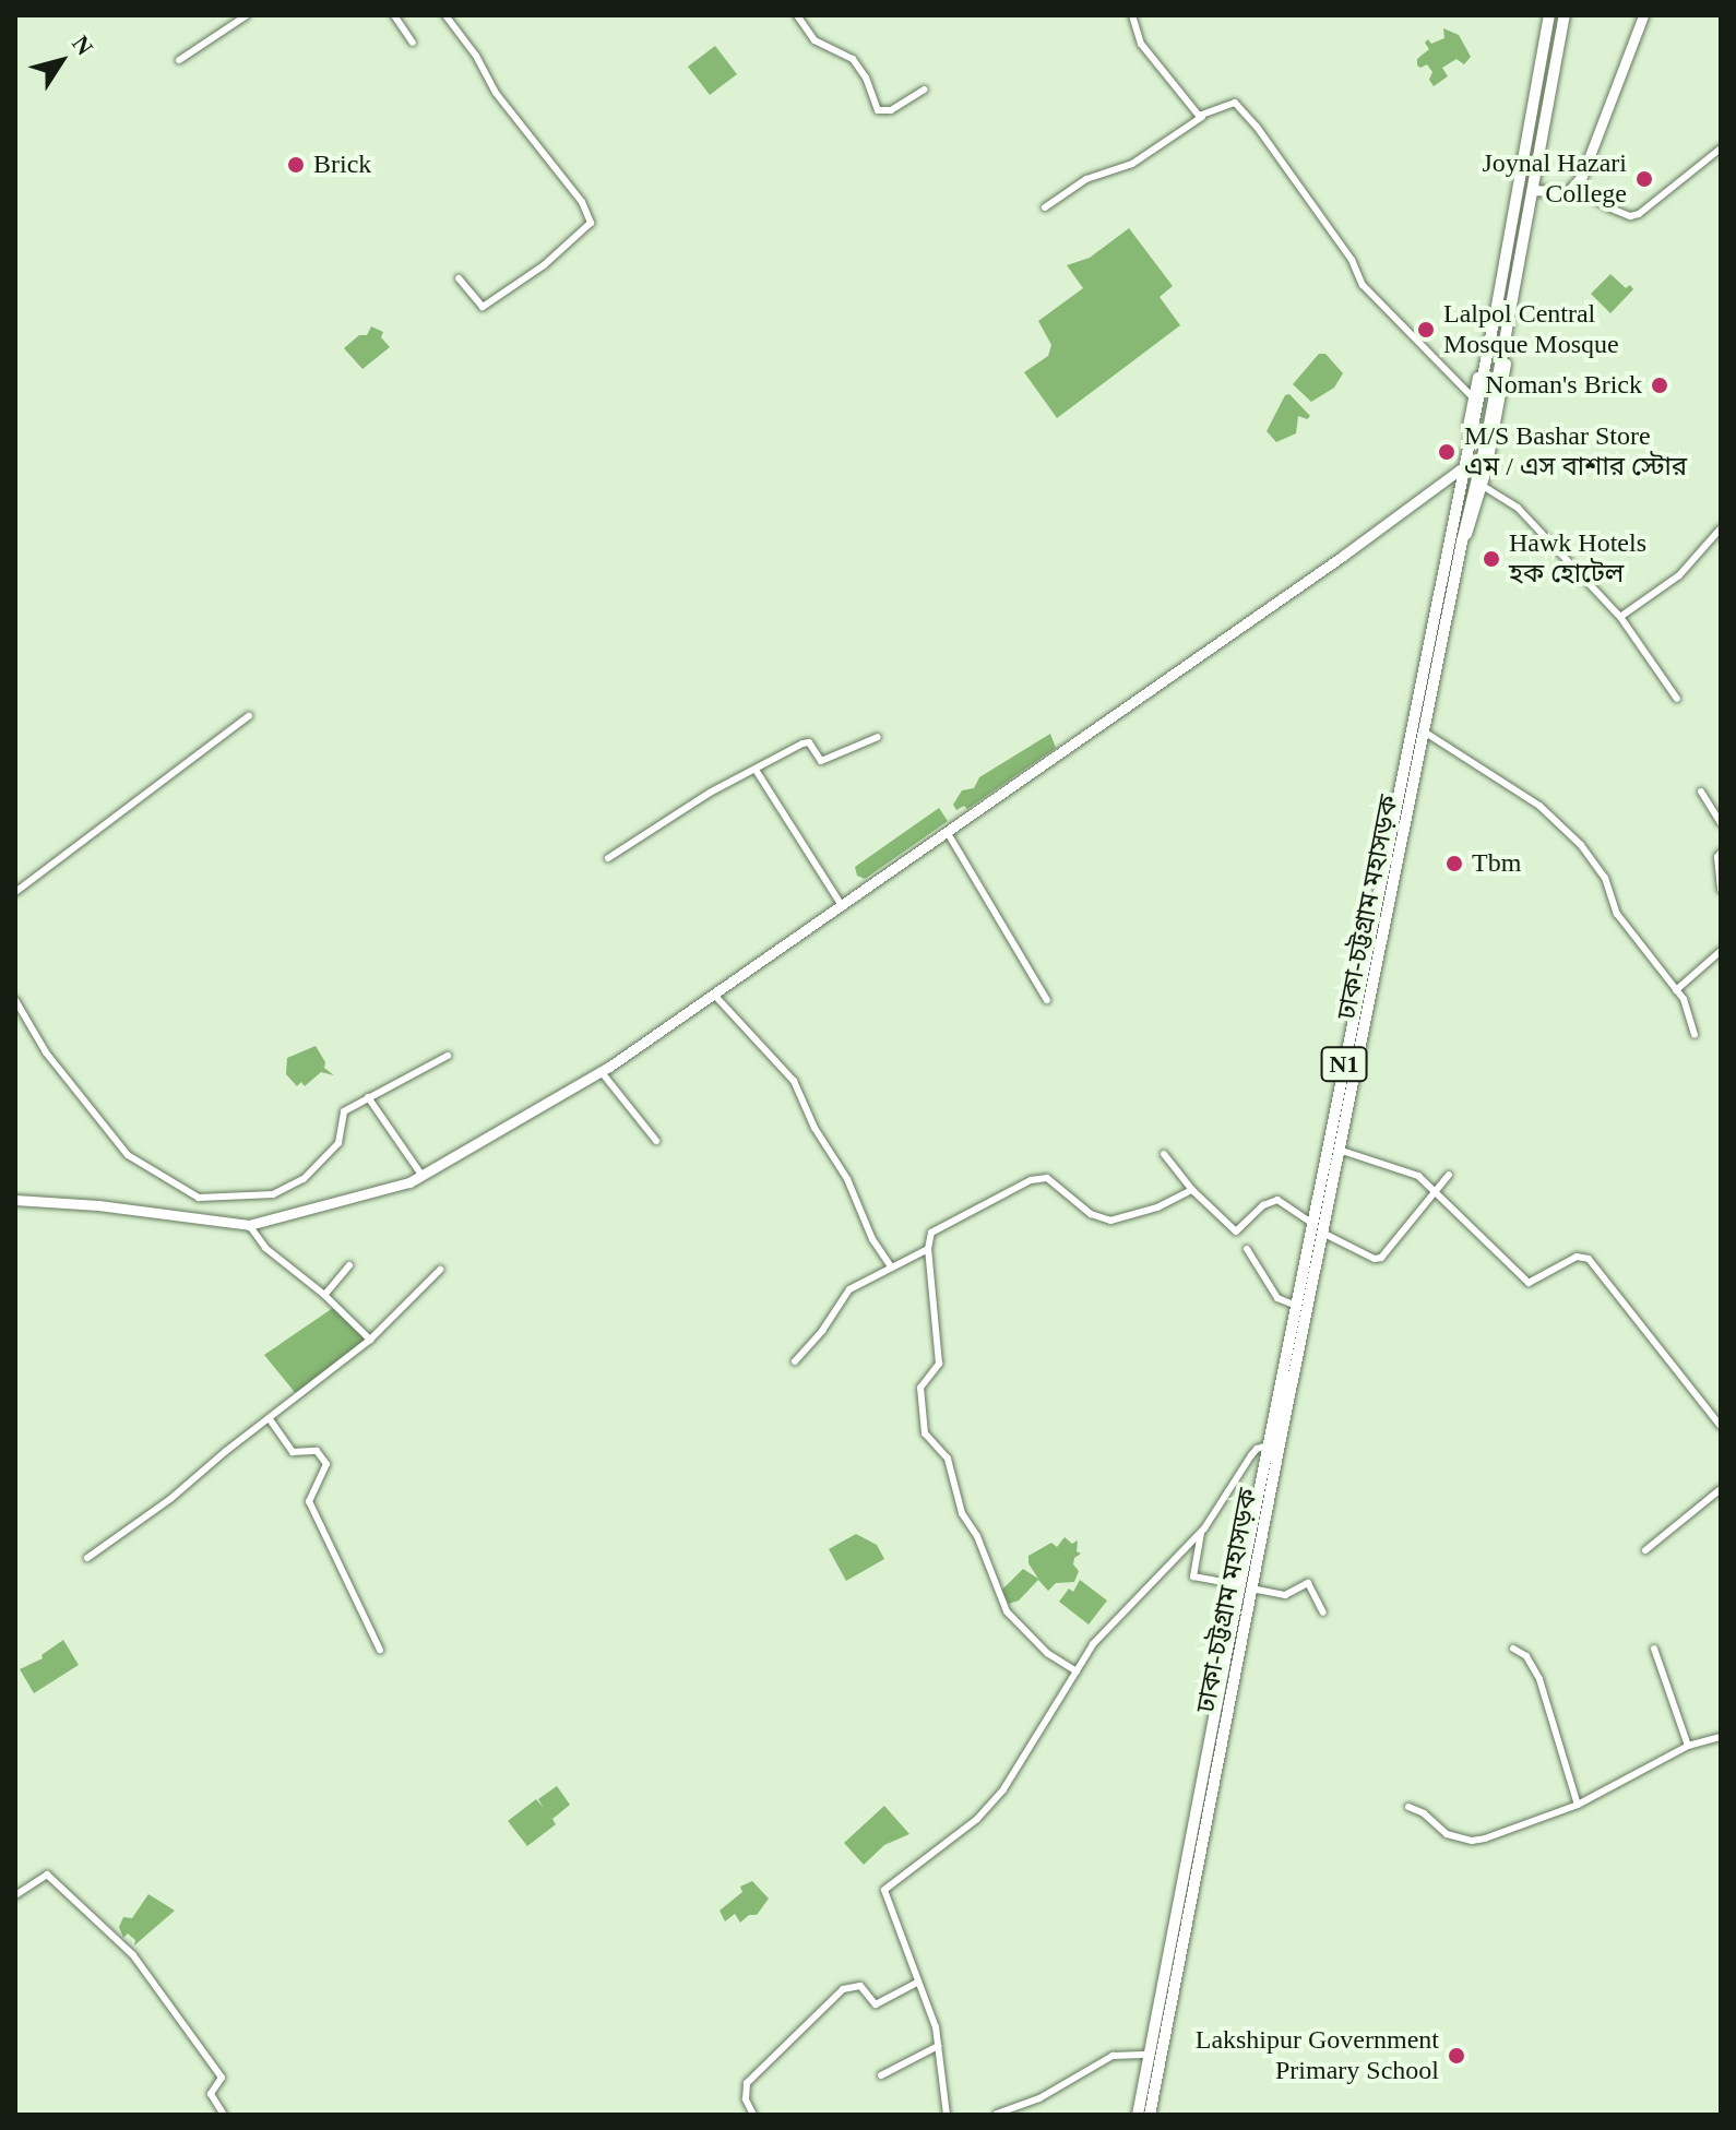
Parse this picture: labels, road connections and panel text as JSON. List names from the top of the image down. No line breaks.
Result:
{"streets":{"highway":["ঢাকা-চট্টগ্রাম মহাসড়ক","N1"]},"places":["Brick","Joynal Hazari College","Lalpol Central Mosque Mosque","Noman's Brick","M/S Bashar Store এম / এস বাশার স্টোর","Hawk Hotels হক হোটেল","Tbm","Lakshipur Government Primary School"],"north":"top right"}
